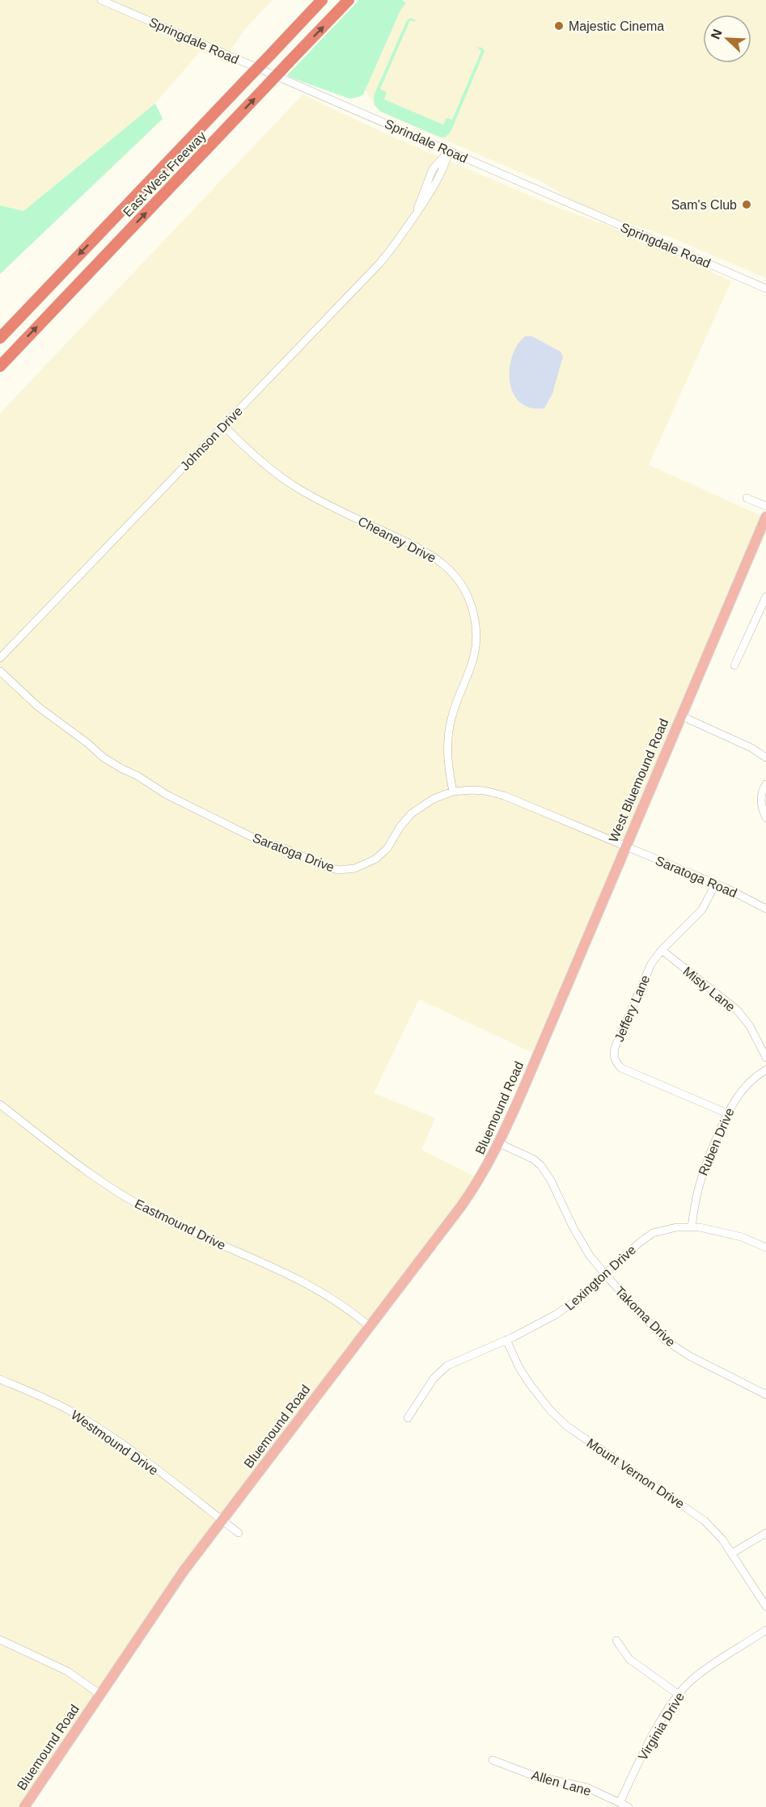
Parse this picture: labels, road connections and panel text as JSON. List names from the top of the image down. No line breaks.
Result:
{"streets":{"highway":["East-West Freeway"],"main road":["West Bluemound Road","Bluemound Road"],"street":["Springdale Road","Sprindale Road","Johnson Drive","Cheaney Drive","Saratoga Drive","Saratoga Road","Misty Lane","Jeffery Lane","Ruben Drive","Eastmound Drive","Lexington Drive","Takoma Drive","Westmound Drive","Mount Vernon Drive","Virginia Drive","Allen Lane"]},"crossings":[["Springdale Road","Sprindale Road"],["Sprindale Road","Johnson Drive"],["Johnson Drive","Cheaney Drive"],["Cheaney Drive","Saratoga Drive"],["West Bluemound Road","Saratoga Drive"],["West Bluemound Road","Saratoga Road"],["West Bluemound Road","Bluemound Road"],["Saratoga Drive","Saratoga Road"],["Saratoga Road","Jeffery Lane"],["Misty Lane","Jeffery Lane"],["Jeffery Lane","Ruben Drive"],["Bluemound Road","Eastmound Drive"],["Bluemound Road","Takoma Drive"],["Bluemound Road","Westmound Drive"],["Ruben Drive","Lexington Drive"],["Lexington Drive","Takoma Drive"],["Lexington Drive","Mount Vernon Drive"],["Virginia Drive","Allen Lane"]],"places":["Majestic Cinema","Sam's Club"],"north":"top left"}
